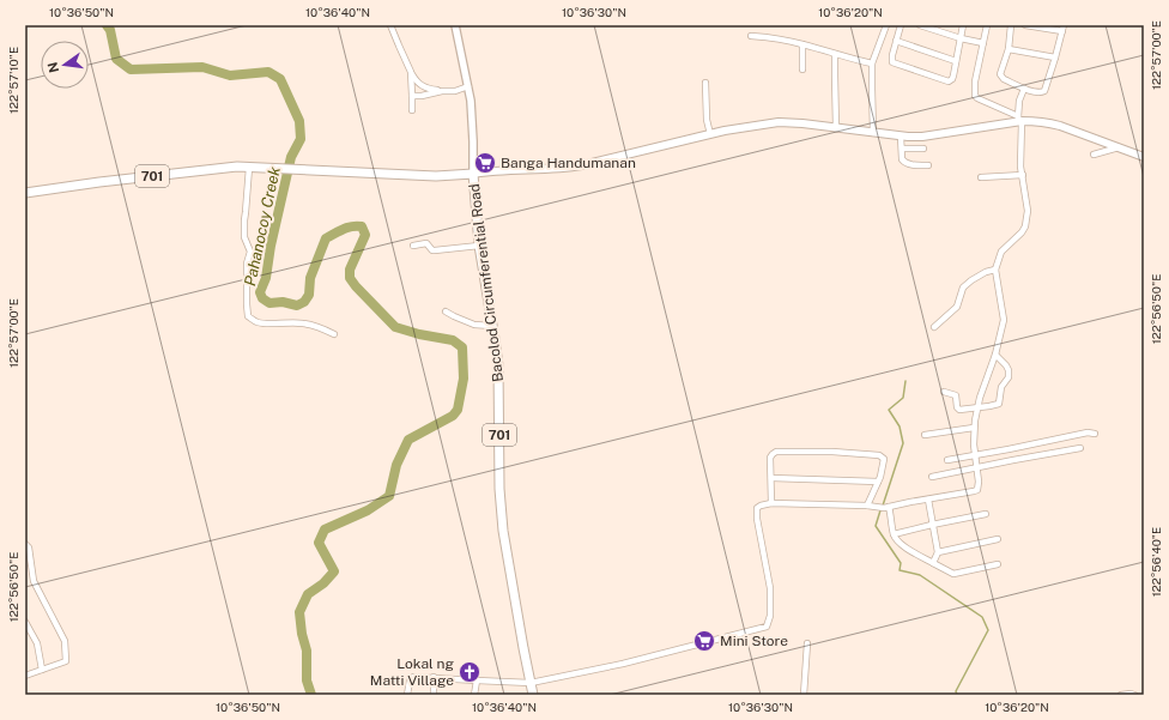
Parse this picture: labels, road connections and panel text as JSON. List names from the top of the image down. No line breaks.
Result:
{"streets":{"main road":["701","Bacolod Circumferential Road"]},"water":["Pahanocoy Creek"],"places":{"supermarket":["Banga Handumanan","Mini Store"],"church":["Lokal ng Matti Village"]},"north":"left","coordinates":["10°36'50\"N","10°36'40\"N","10°36'30\"N","10°36'20\"N","122°57'00\"E","122°57'10\"E","122°56'50\"E","122°56'40\"E"]}
